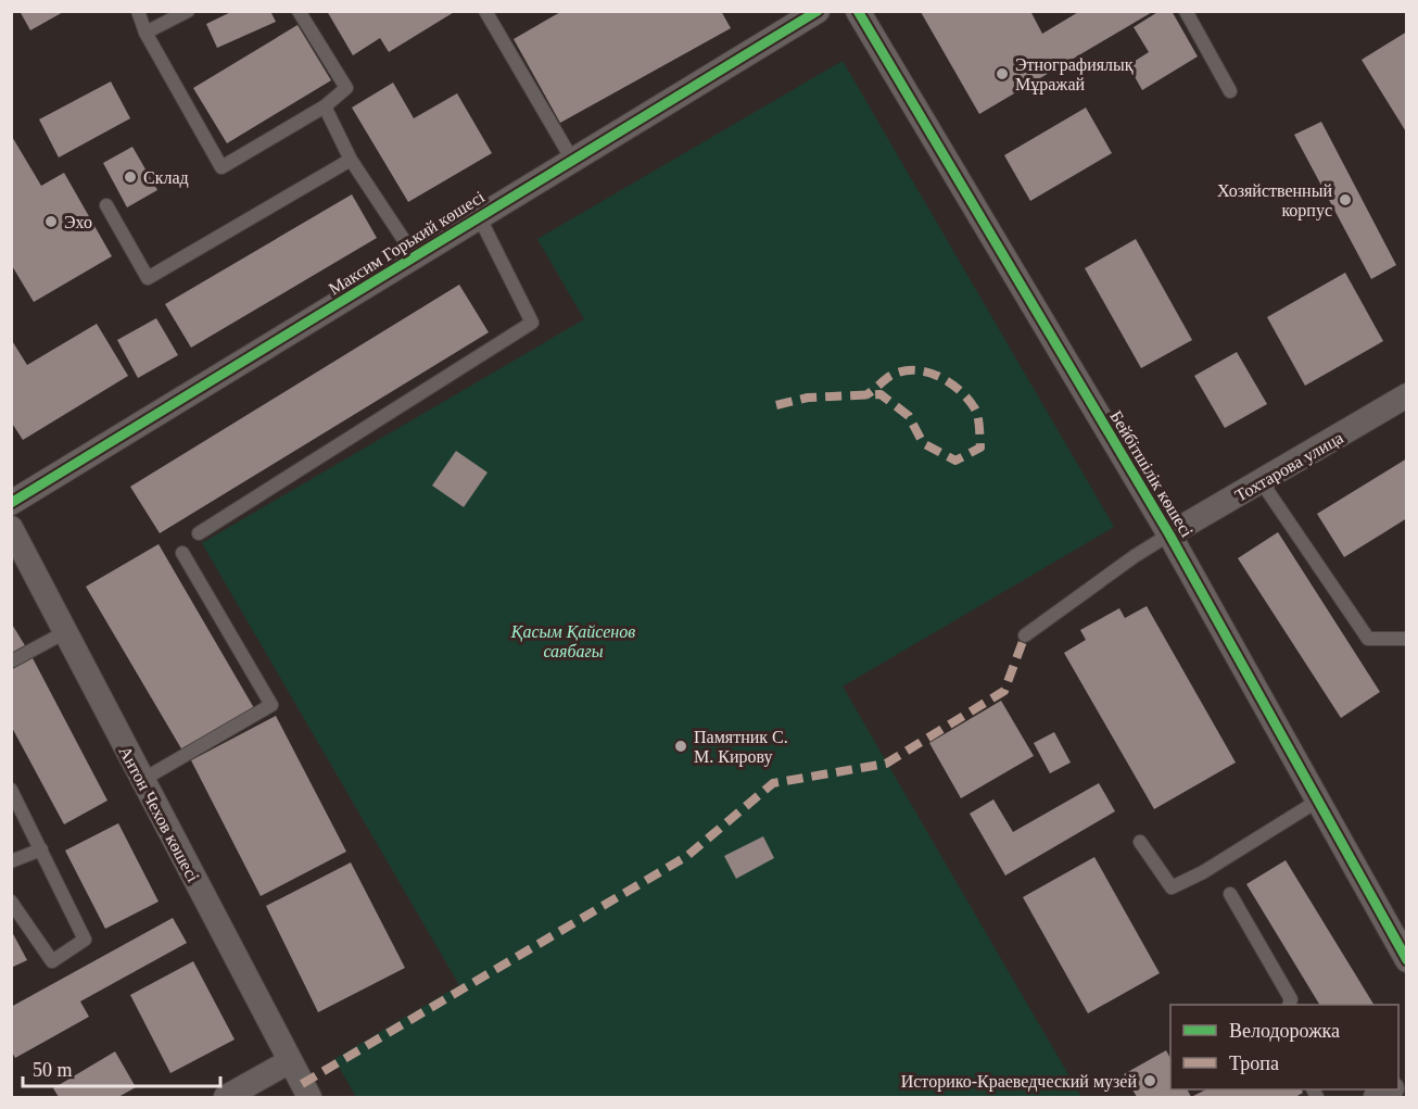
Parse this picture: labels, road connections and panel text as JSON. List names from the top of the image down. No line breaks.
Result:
{"streets":{"street":["Максим Горький көшесі","Тохтарова улица","Бейбітшілік көшесі","Антон Чехов көшесі"]},"crossings":[["Тохтарова улица","Бейбітшілік көшесі"]],"parks":["Қасым Қайсенов саябағы"],"places":["Этнографиялық Мұражай","Склад","Хозяйственный корпус","Эхо","Памятник С. М. Кирову","Историко-Краеведческий музей"],"legend":["Велодорожка","Тропа"],"scale_bar":"50 m"}
